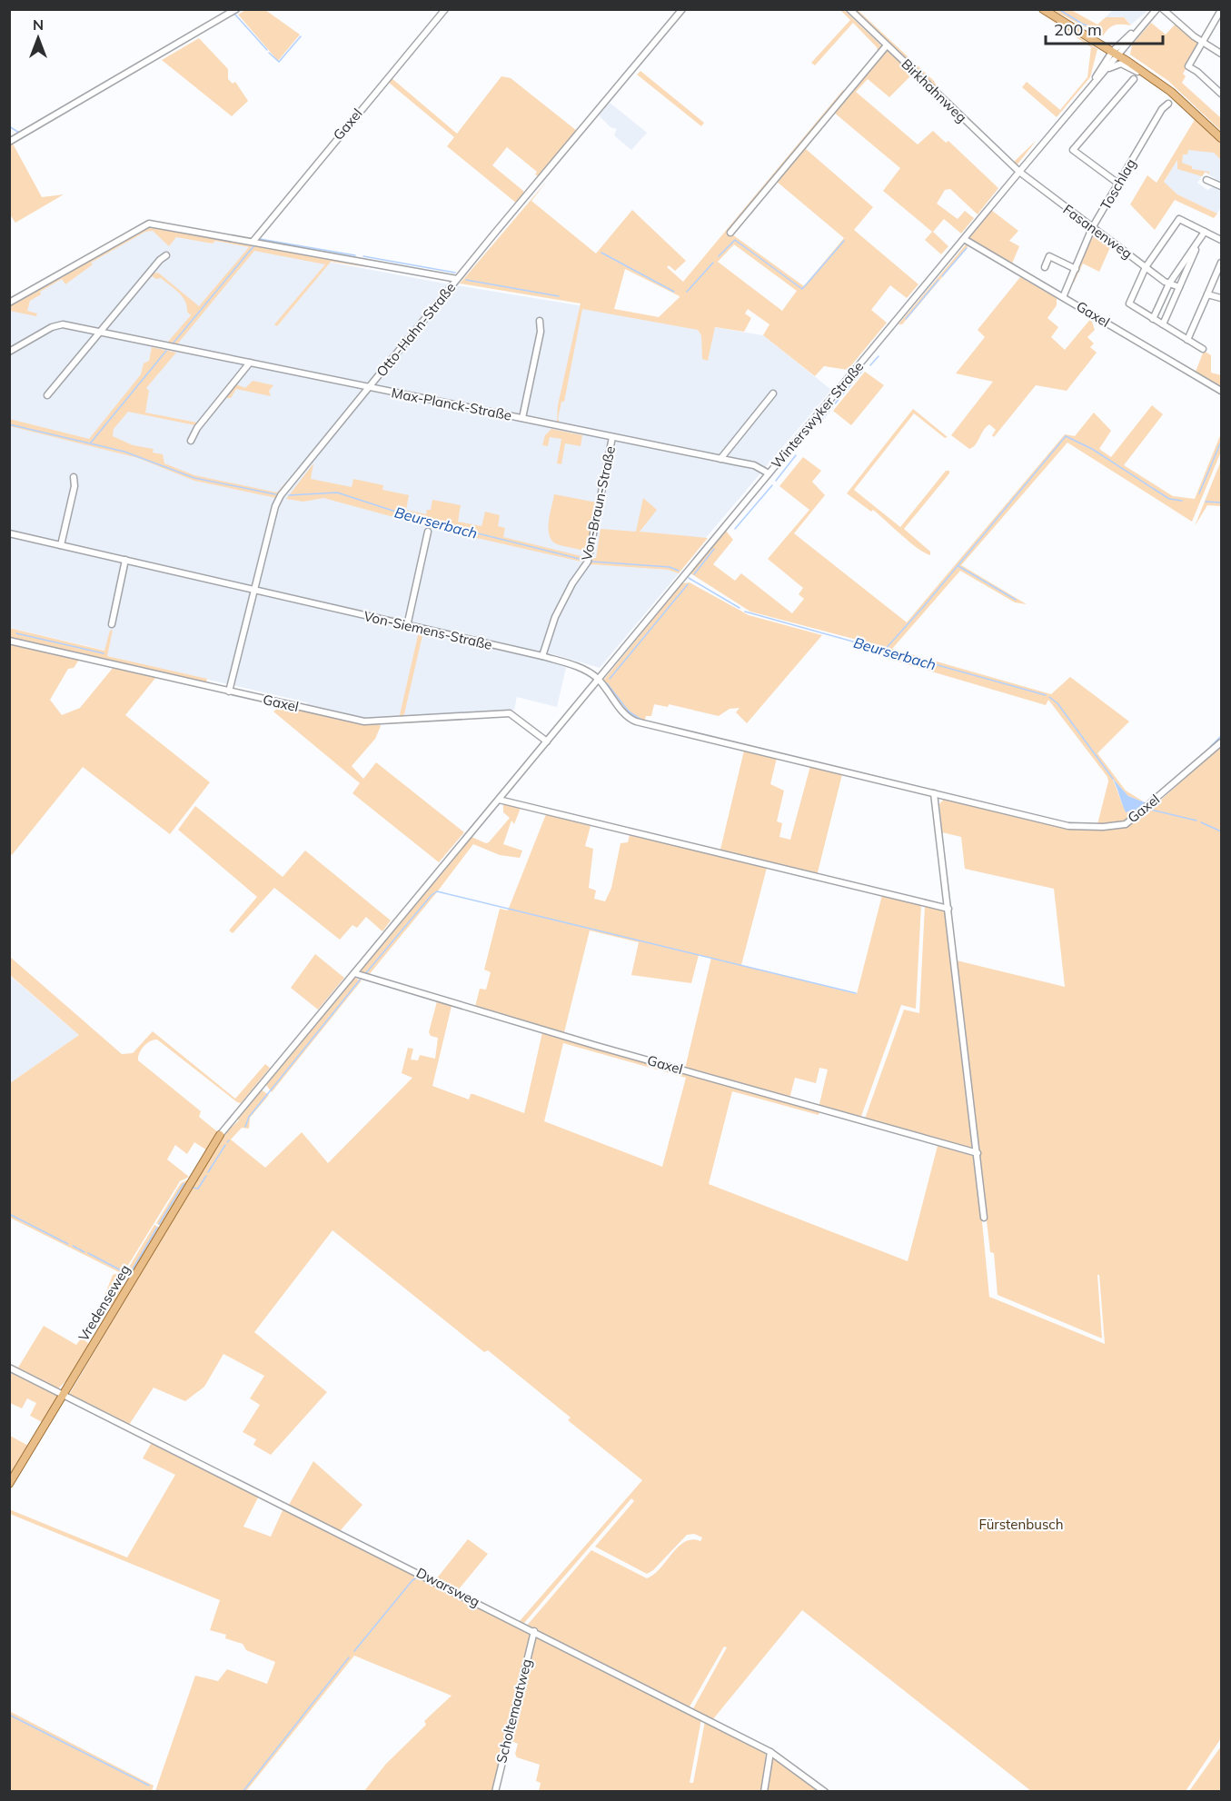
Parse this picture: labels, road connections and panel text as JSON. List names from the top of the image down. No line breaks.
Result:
{"streets":{"main road":["Vredenseweg"],"street":["Birkhahnweg","Gaxel","Toschlag","Fasanenweg","Otto-Hahn-Straße","Max-Planck-Straße","Winterswyker Straße","Von-Braun-Straße","Von-Siemens-Straße","Dwarsweg","Scholtemaatweg"]},"crossings":[["Birkhahnweg","Fasanenweg"],["Birkhahnweg","Winterswyker Straße"],["Gaxel","Toschlag"],["Gaxel","Otto-Hahn-Straße"],["Gaxel","Winterswyker Straße"],["Gaxel","Von-Siemens-Straße"],["Toschlag","Fasanenweg"],["Fasanenweg","Winterswyker Straße"],["Otto-Hahn-Straße","Max-Planck-Straße"],["Otto-Hahn-Straße","Von-Siemens-Straße"],["Max-Planck-Straße","Winterswyker Straße"],["Max-Planck-Straße","Von-Braun-Straße"],["Winterswyker Straße","Von-Siemens-Straße"],["Winterswyker Straße","Vredenseweg"],["Von-Braun-Straße","Von-Siemens-Straße"],["Vredenseweg","Dwarsweg"],["Dwarsweg","Scholtemaatweg"]],"water":["Beurserbach"],"parks":["Fürstenbusch"],"scale_bar":"200 m","north":"top"}
